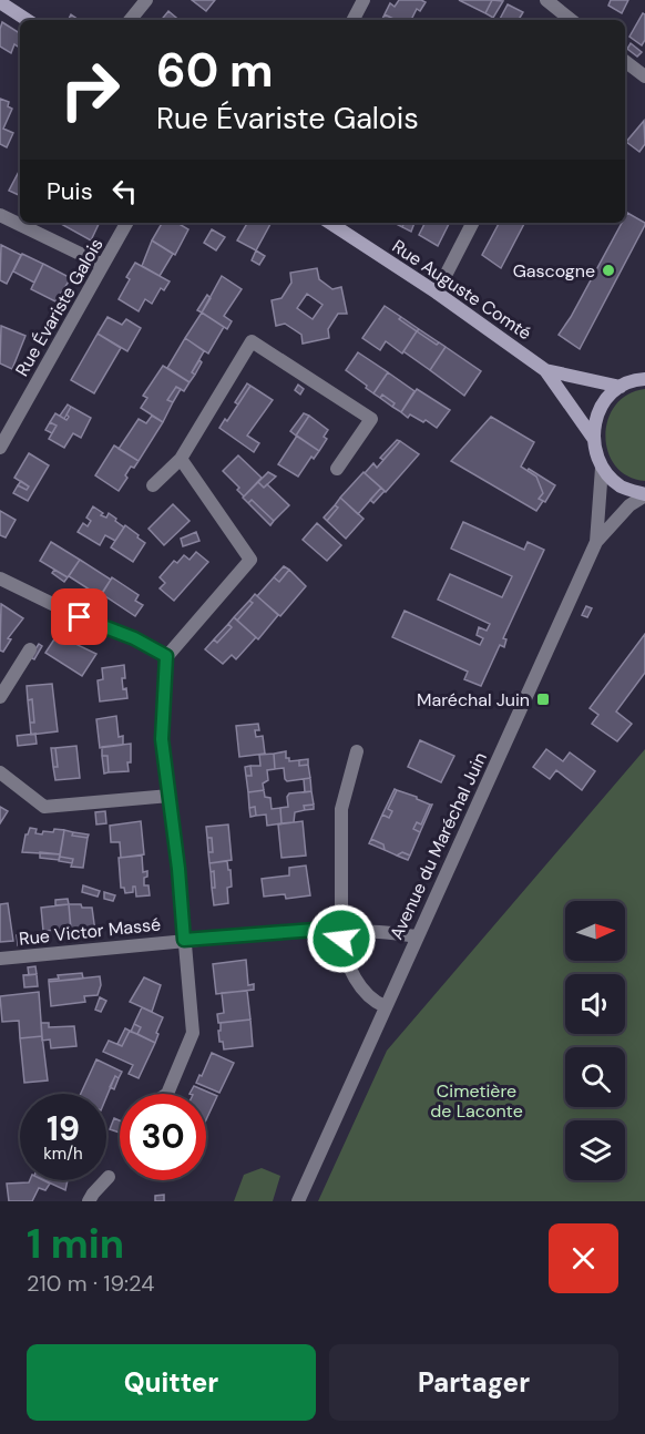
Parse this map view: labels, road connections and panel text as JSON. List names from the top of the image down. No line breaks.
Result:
{"streets":{"street":["Rue Auguste Comté","Rue Évariste Galois","Avenue du Maréchal Juin","Rue Victor Massé"]},"crossings":[["Rue Auguste Comté","Avenue du Maréchal Juin"]],"parks":["Cimetière de Laconte"],"places":{"other":["Gascogne"],"transit":["Maréchal Juin"]},"north":"right","page":{"turn":["60 m","Rue Évariste Galois"],"then":"Puis","speed":"19 km/h","limit":"30","heading":["1 min","210 m · 19:24"],"buttons":["Quitter","Partager"]}}
